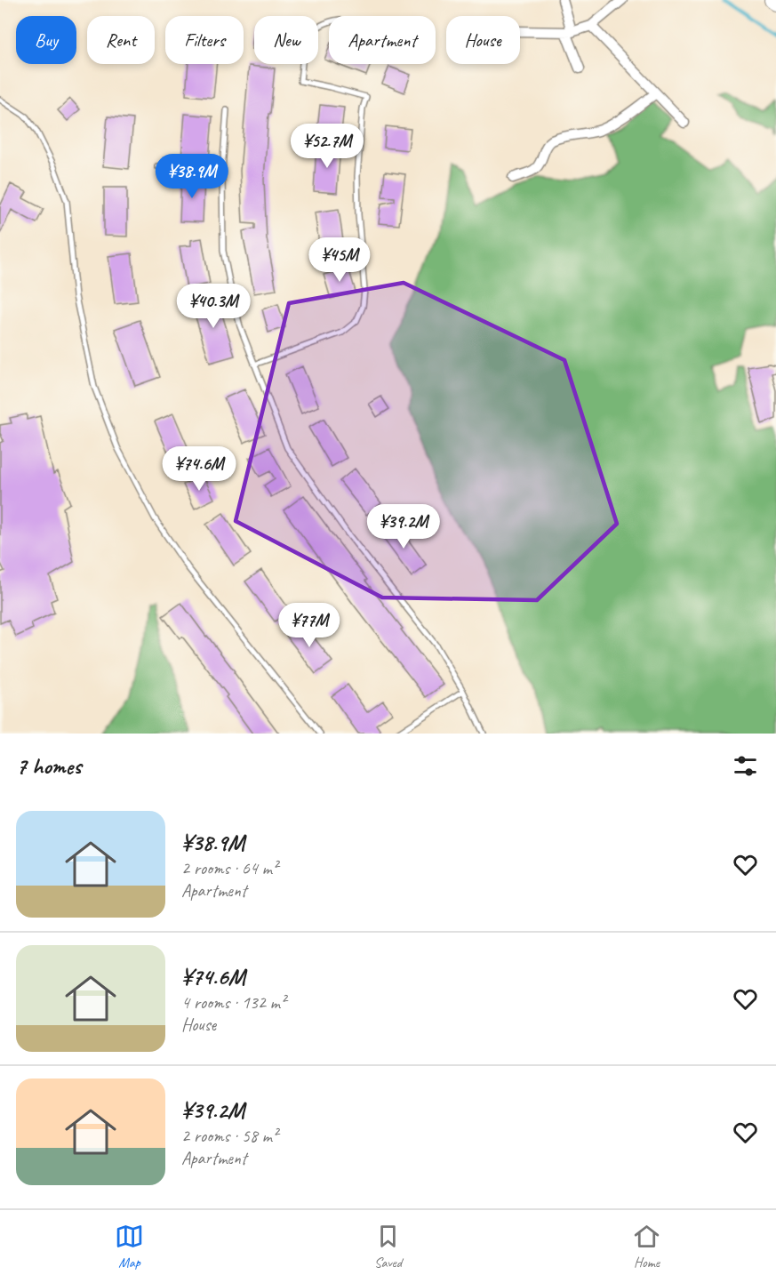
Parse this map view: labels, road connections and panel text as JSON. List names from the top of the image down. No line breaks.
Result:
{"page":{"chip":["Buy","Rent","Filters","New","Apartment","House"],"price":["¥52.7M","¥38.9M","¥45M","¥40.3M","¥74.6M","¥39.2M","¥77M"],"heading":"7 homes","list":[{"name":"¥38.9M","note":"2 rooms · 64 m² · Apartment"},{"name":"¥74.6M","note":"4 rooms · 132 m² · House"},{"name":"¥39.2M","note":"2 rooms · 58 m² · Apartment"}],"tabs":["Map","Saved","Home"]}}
